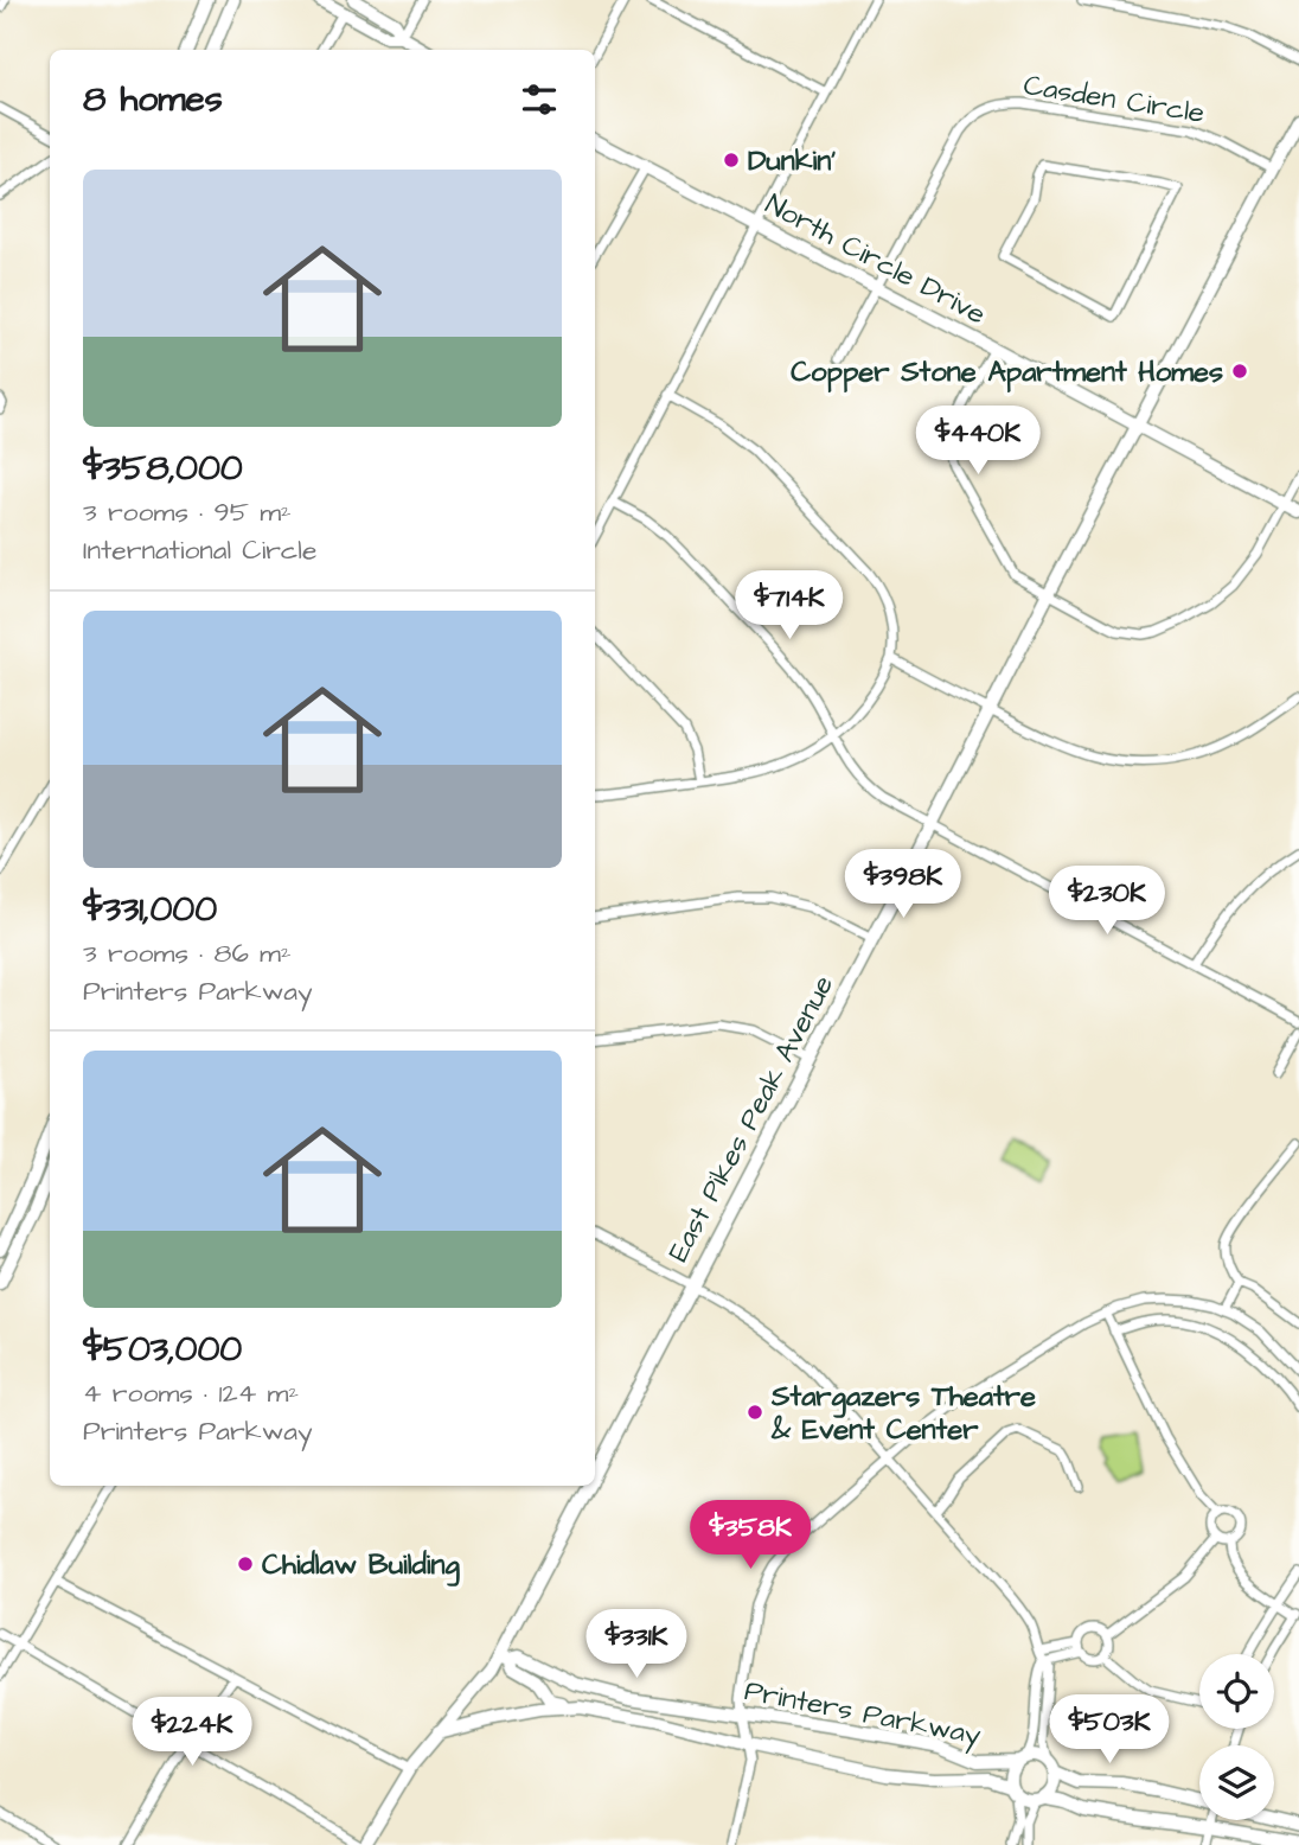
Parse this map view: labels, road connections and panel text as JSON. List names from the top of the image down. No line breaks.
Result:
{"streets":{"main road":["North Circle Drive","East Pikes Peak Avenue","Printers Parkway"],"street":["Casden Circle"]},"crossings":[["Casden Circle","North Circle Drive"],["Casden Circle","East Pikes Peak Avenue"],["North Circle Drive","East Pikes Peak Avenue"],["East Pikes Peak Avenue","Printers Parkway"]],"places":["Dunkin'","Copper Stone Apartment Homes","Stargazers Theatre & Event Center","Chidlaw Building"],"page":{"heading":"8 homes","list":[{"name":"$358,000","note":"3 rooms · 95 m² · International Circle"},{"name":"$331,000","note":"3 rooms · 86 m² · Printers Parkway"},{"name":"$503,000","note":"4 rooms · 124 m² · Printers Parkway"}],"price":["$440K","$714K","$398K","$230K","$358K","$331K","$503K","$224K"]}}
